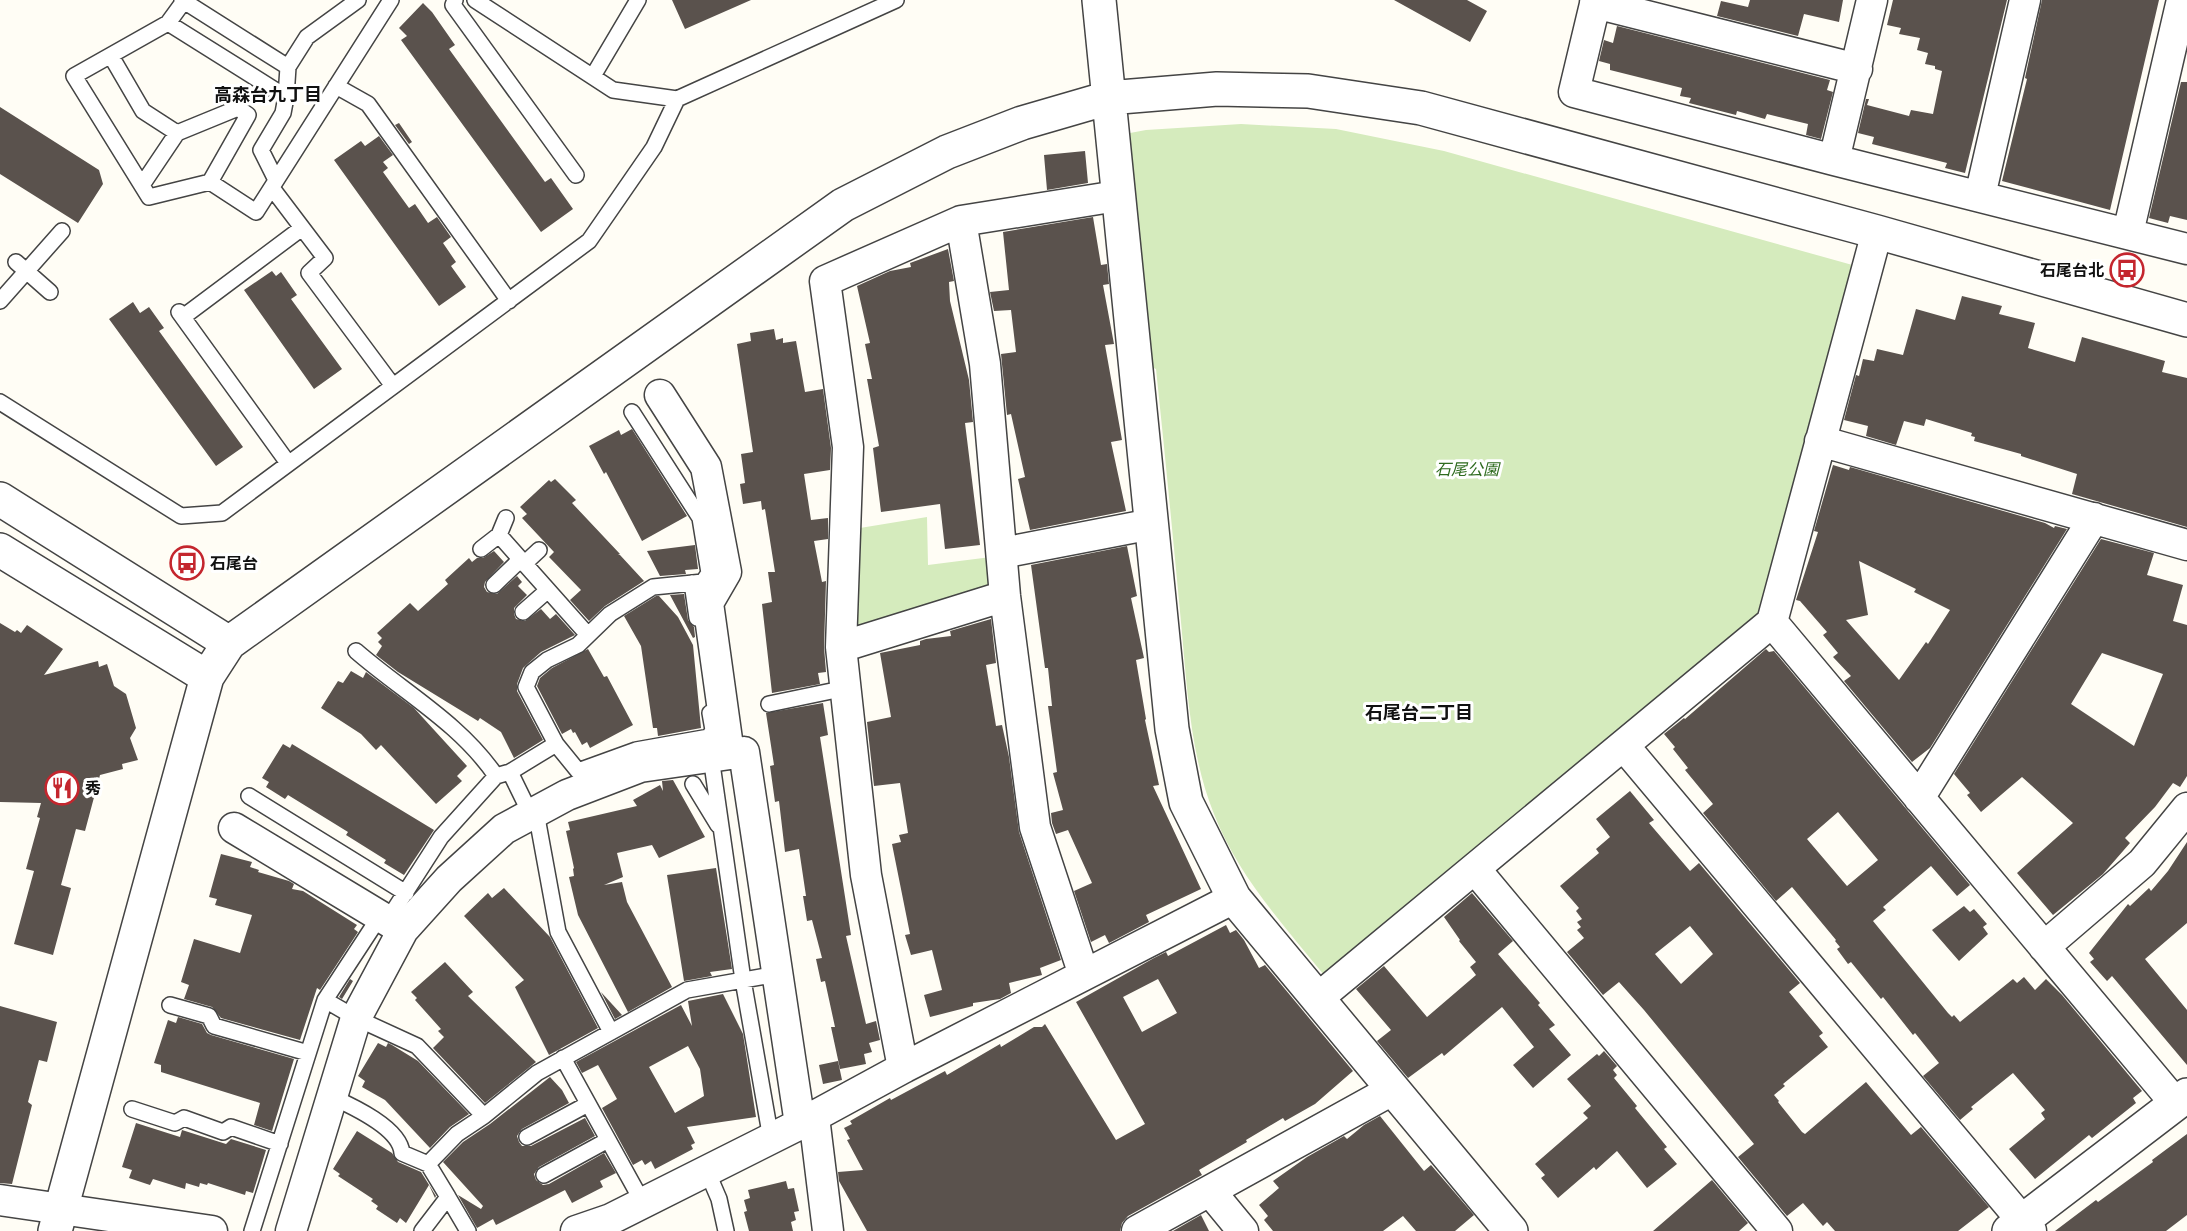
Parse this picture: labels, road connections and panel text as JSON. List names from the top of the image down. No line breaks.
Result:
{"districts":["高森台九丁目","石尾台二丁目"],"parks":["石尾公園"],"places":{"bus stop":["石尾台北","石尾台"],"restaurant":["秀"]}}
